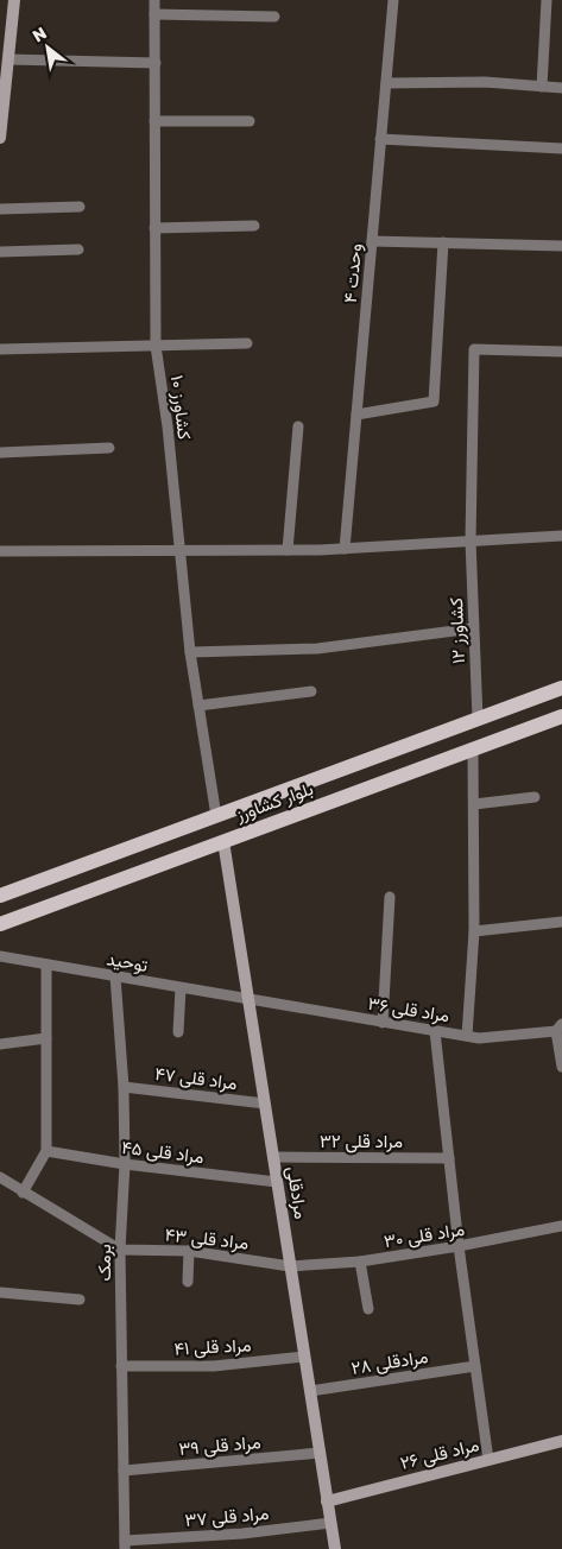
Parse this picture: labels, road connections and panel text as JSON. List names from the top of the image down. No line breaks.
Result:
{"streets":{"main road":["بلوار کشاورز"],"street":["وحدت ۴","کشاورز ۱۰","کشاورز ۱۲","توحید","مراد قلی ۳۶","مراد قلی ۴۷","مراد قلی ۳۲","مراد قلی ۴۵","مرادقلی","مراد قلی ۳۰","مراد قلی ۴۳","برمک","مراد قلی ۴۱","مرادقلی ۲۸","مراد قلی ۳۹","مراد قلی ۲۶","مراد قلی ۳۷"]},"crossings":[["کشاورز ۱۰","بلوار کشاورز"],["کشاورز ۱۲","بلوار کشاورز"],["بلوار کشاورز","مرادقلی"],["توحید","مراد قلی ۳۶"],["توحید","مرادقلی"],["توحید","برمک"],["مراد قلی ۳۶","مرادقلی"],["مراد قلی ۴۷","مرادقلی"],["مراد قلی ۴۷","برمک"],["مراد قلی ۳۲","مرادقلی"],["مراد قلی ۴۵","مرادقلی"],["مراد قلی ۴۵","برمک"],["مرادقلی","مراد قلی ۳۰"],["مرادقلی","مراد قلی ۴۳"],["مرادقلی","مراد قلی ۴۱"],["مرادقلی","مرادقلی ۲۸"],["مرادقلی","مراد قلی ۳۹"],["مرادقلی","مراد قلی ۲۶"],["مرادقلی","مراد قلی ۳۷"],["مراد قلی ۳۰","مراد قلی ۴۳"],["مراد قلی ۴۳","برمک"],["برمک","مراد قلی ۴۱"],["برمک","مراد قلی ۳۹"],["برمک","مراد قلی ۳۷"]],"north":"top left"}
